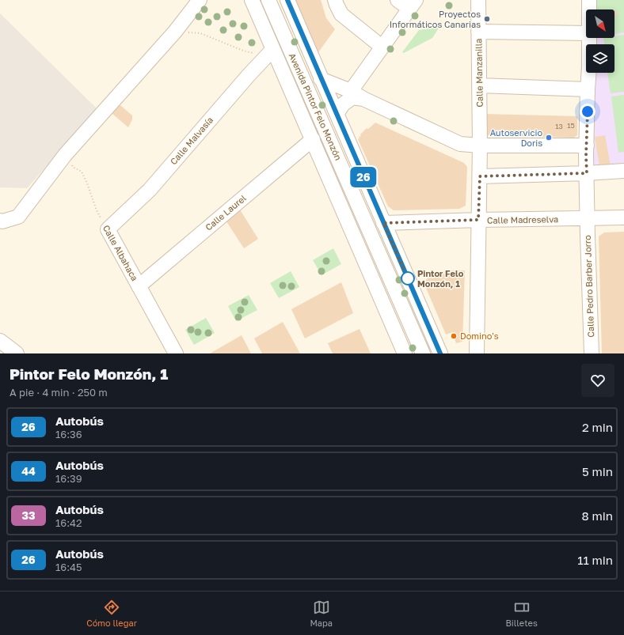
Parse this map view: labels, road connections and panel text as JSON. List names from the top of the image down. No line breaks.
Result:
{"streets":{"street":["Calle Manzanilla","Avenida Pintor Felo Monzón","Calle Malvasía","Calle Laurel","Calle Madreselva","Calle Albahaca","Calle Pedro Barber Jorro"]},"crossings":[["Calle Manzanilla","Calle Madreselva"],["Avenida Pintor Felo Monzón","Calle Malvasía"],["Avenida Pintor Felo Monzón","Calle Laurel"],["Avenida Pintor Felo Monzón","Calle Madreselva"],["Calle Malvasía","Calle Albahaca"],["Calle Laurel","Calle Albahaca"],["Calle Madreselva","Calle Pedro Barber Jorro"]],"places":["Proyectos Informáticos Canarias","Autoservicio Doris","Pintor Felo Monzón, 1","Domino's"],"lines":["bus line 26"],"house_numbers":["15","13"],"north":"bottom right","page":{"on_map":"26","heading":["Pintor Felo Monzón, 1","A pie · 4 min · 250 m"],"list":[{"mark":"26","name":"Autobús","note":"16:36","value":"2 min"},{"mark":"44","name":"Autobús","note":"16:39","value":"5 min"},{"mark":"33","name":"Autobús","note":"16:42","value":"8 min"},{"mark":"26","name":"Autobús","note":"16:45","value":"11 min"}],"tabs":["Cómo llegar","Mapa","Billetes"]}}
